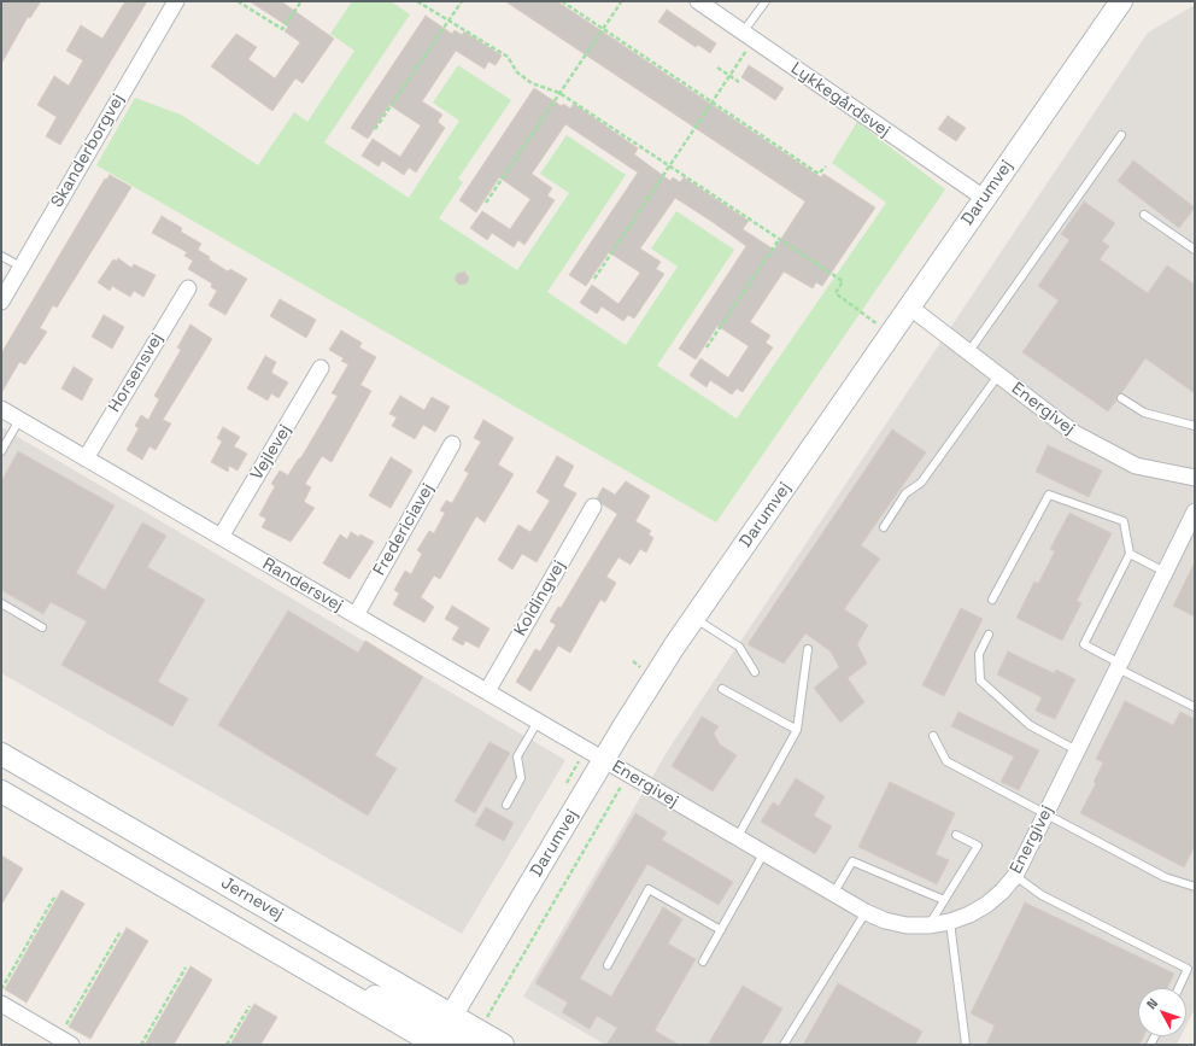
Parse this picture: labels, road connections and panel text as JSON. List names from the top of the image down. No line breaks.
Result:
{"streets":{"street":["Lykkegårdsvej","Skanderborgvej","Darumvej","Horsensvej","Energivej","Vejlevej","Fredericiavej","Randersvej","Koldingvej","Jernevej"]},"crossings":[["Lykkegårdsvej","Darumvej"],["Darumvej","Energivej"],["Darumvej","Randersvej"],["Darumvej","Jernevej"],["Horsensvej","Randersvej"],["Energivej","Randersvej"],["Vejlevej","Randersvej"],["Fredericiavej","Randersvej"],["Randersvej","Koldingvej"]],"north":"top left"}
